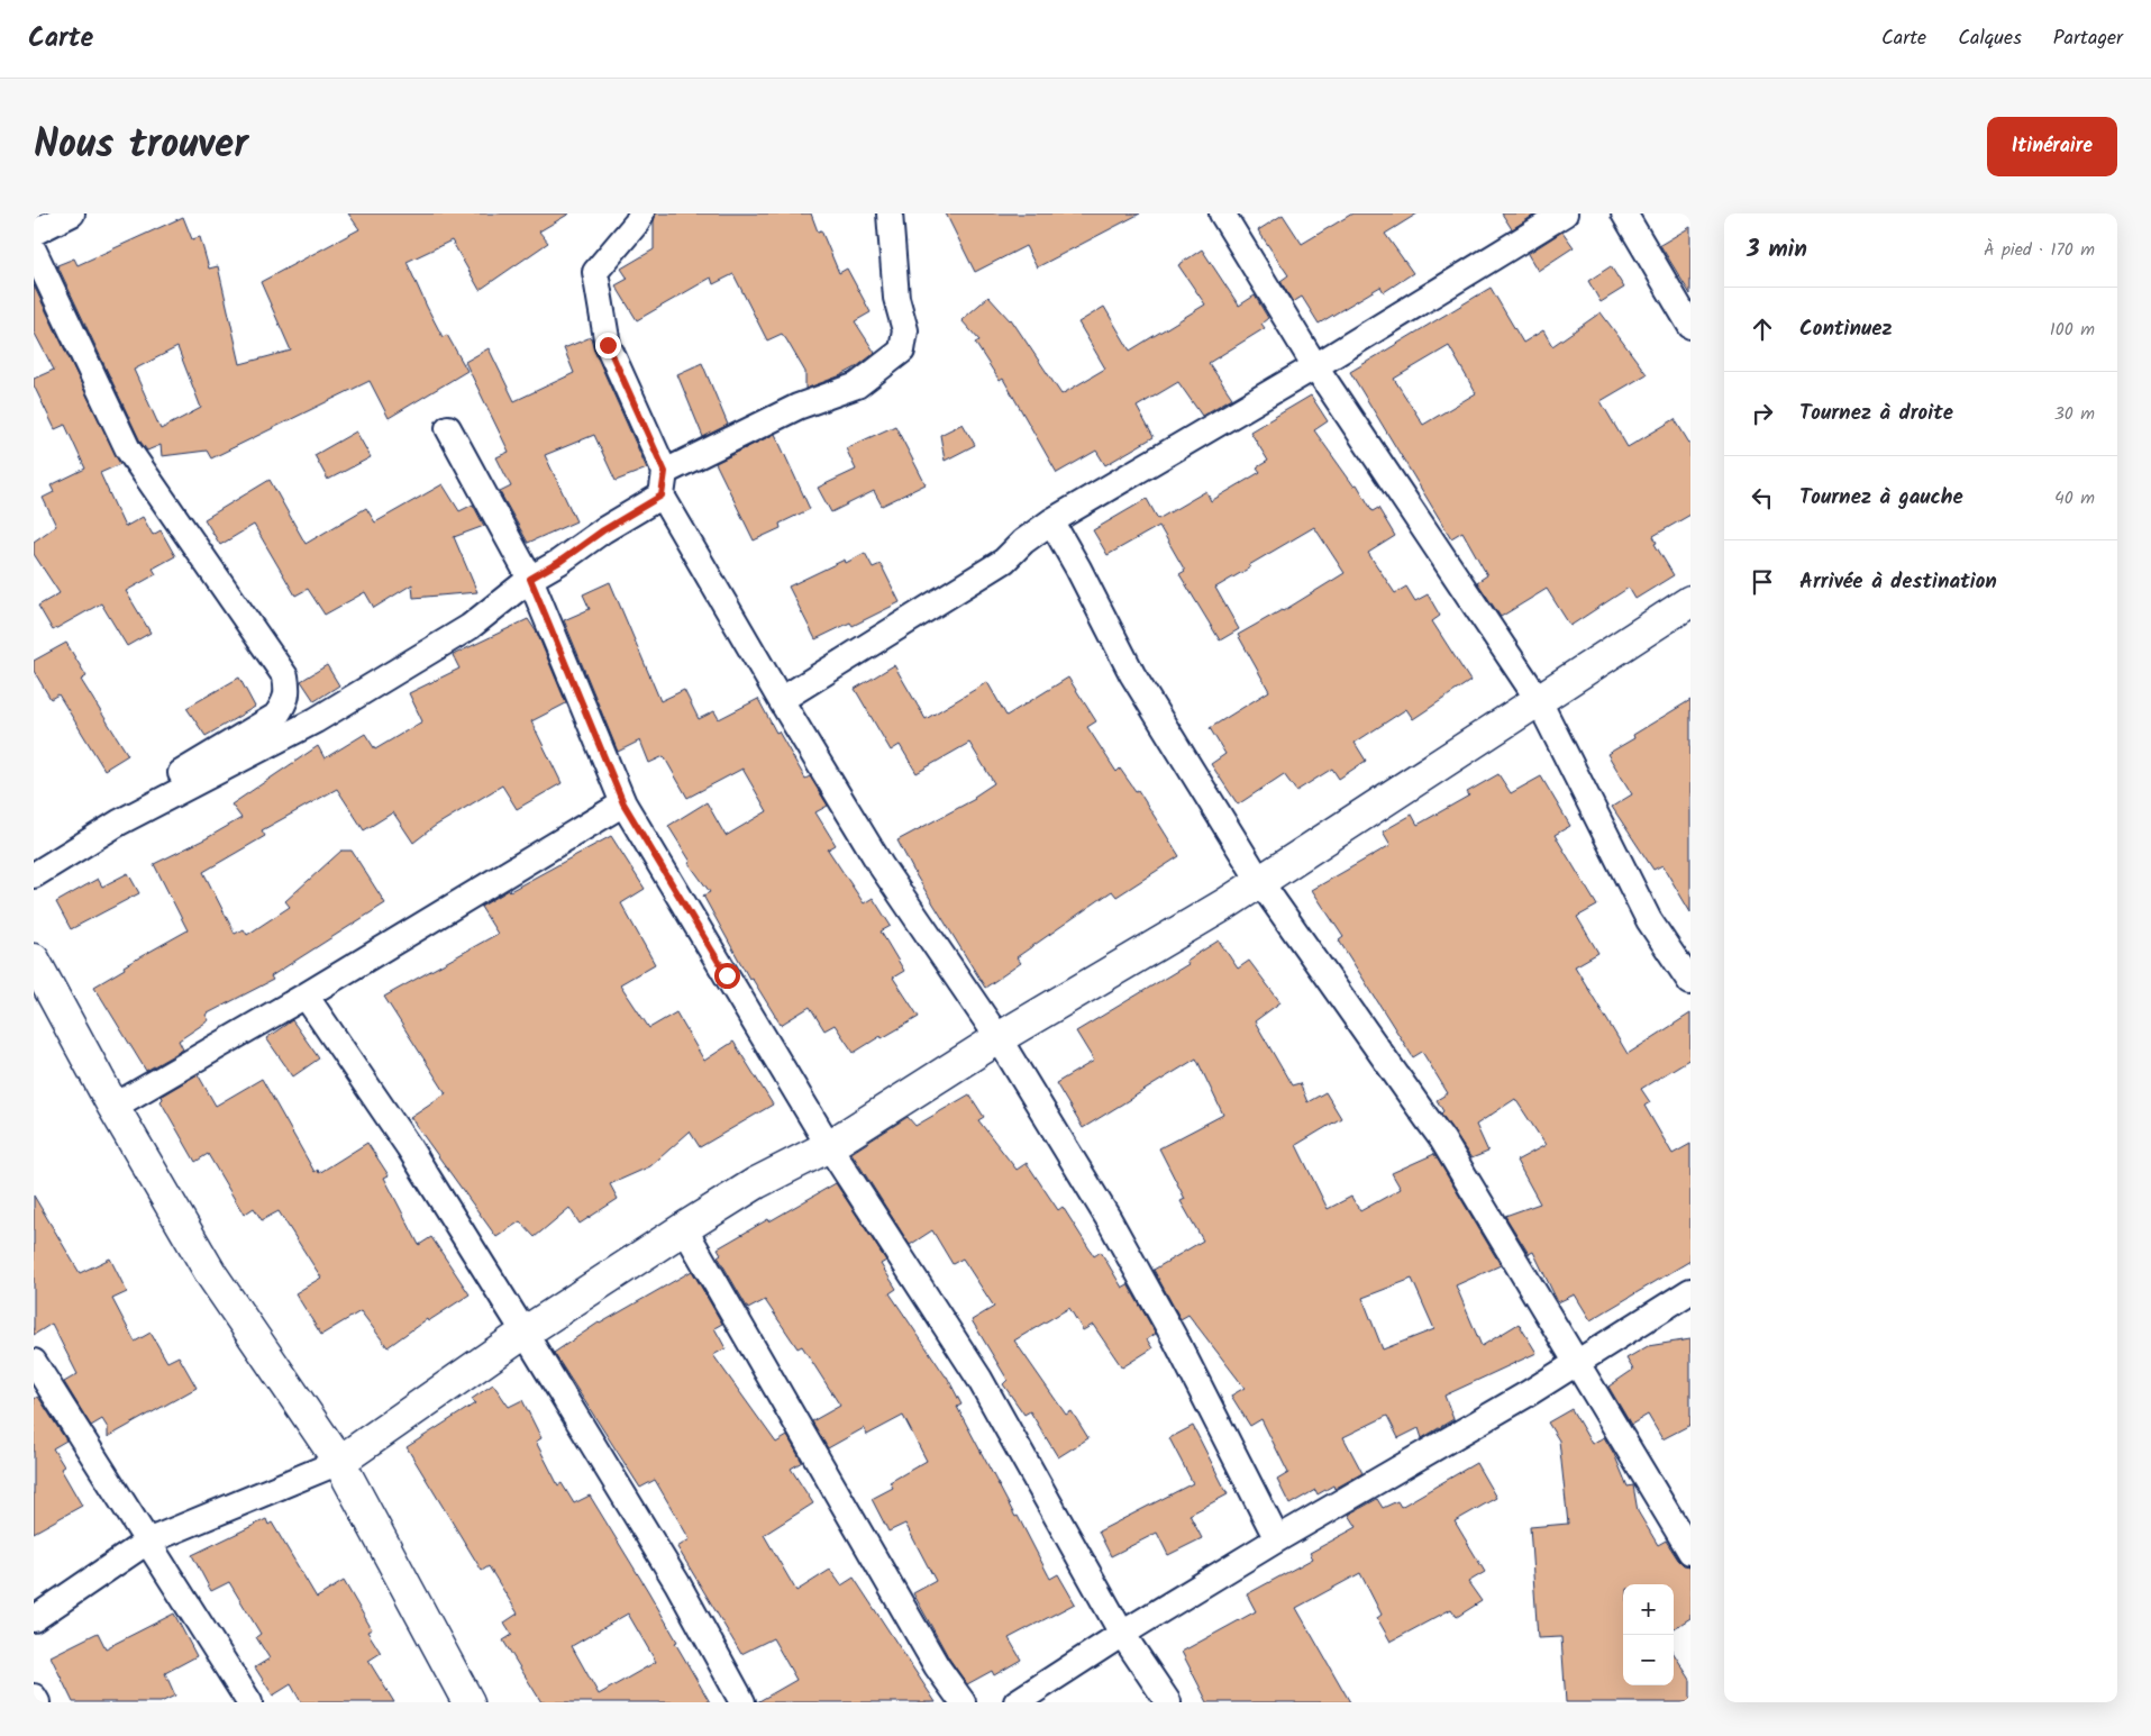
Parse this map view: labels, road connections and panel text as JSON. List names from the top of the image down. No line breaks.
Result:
{"page":{"header":"Carte","nav":["Carte","Calques","Partager"],"title":"Nous trouver","buttons":"Itinéraire","heading":["3 min","À pied · 170 m"],"list":[["Continuez","100 m"],["Tournez à droite","30 m"],["Tournez à gauche","40 m"],"Arrivée à destination"],"map_buttons":["+","−"]}}
